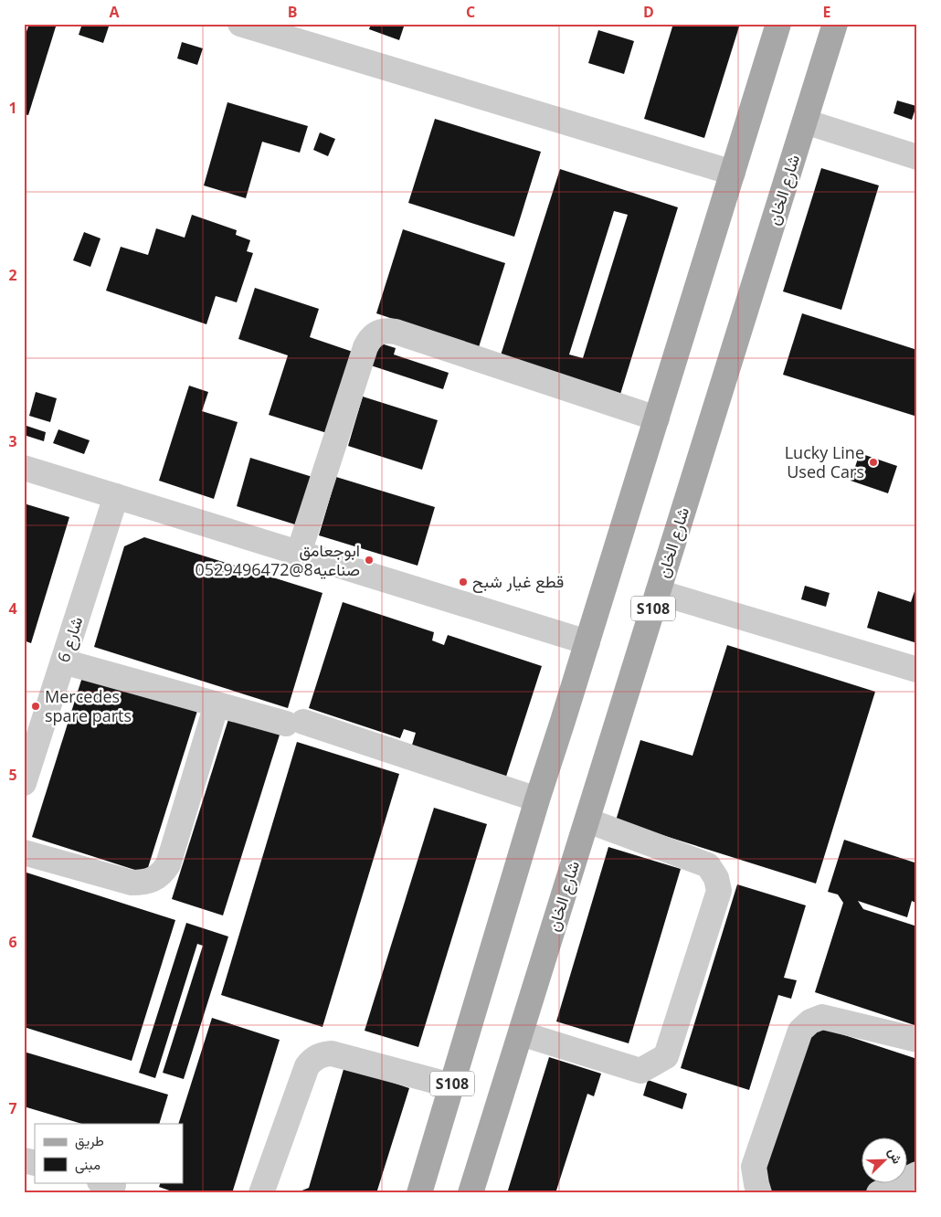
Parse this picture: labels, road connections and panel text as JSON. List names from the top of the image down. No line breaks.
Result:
{"streets":{"main road":["شارع الخان","S108"],"lane":["شارع 6"]},"places":["Lucky Line Used Cars","ابوجعامق صناعيه8@0529496472","قطع غيار شبح","Mercedes spare parts"],"legend":["طريق","مبنى"],"north":"top right","grid":{"columns":["A","B","C","D","E"],"rows":["1","2","3","4","5","6","7"]}}
